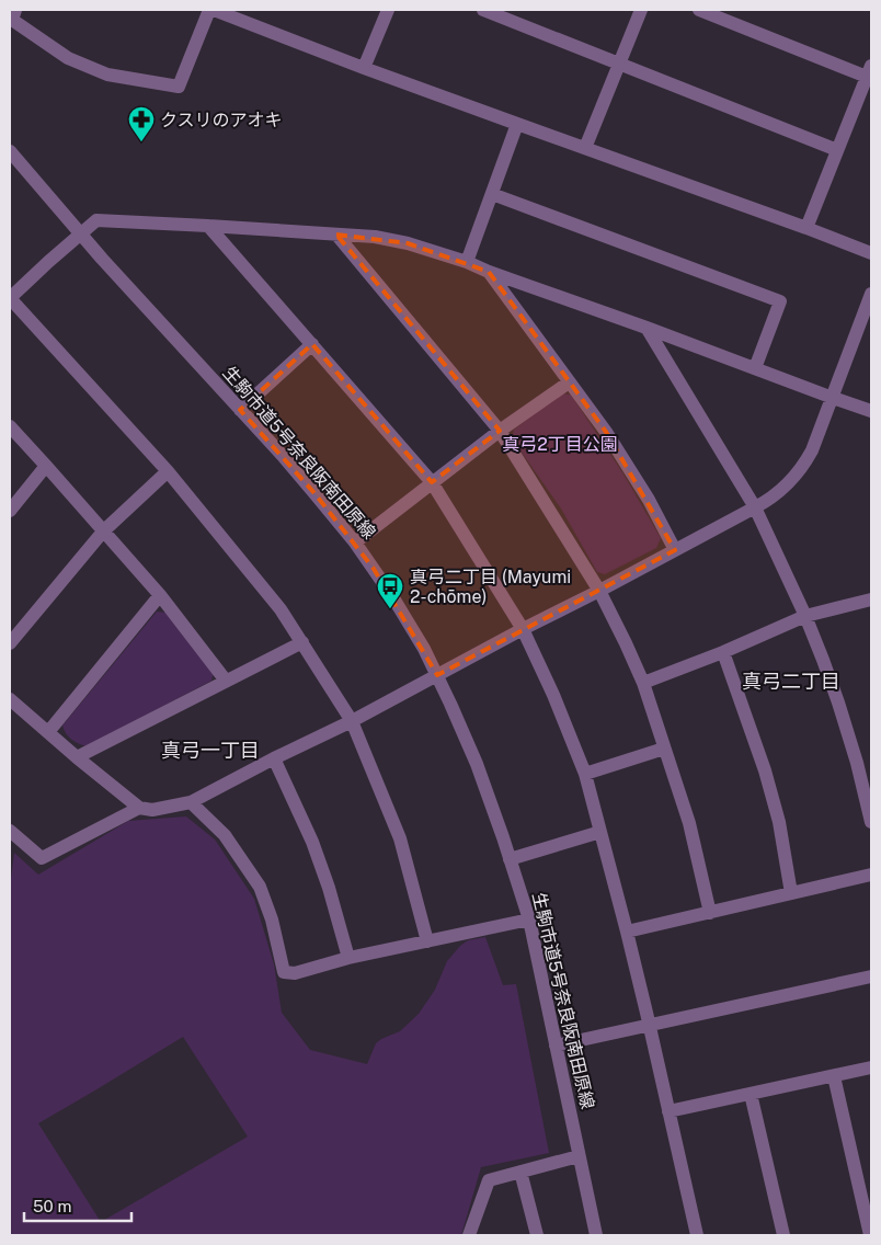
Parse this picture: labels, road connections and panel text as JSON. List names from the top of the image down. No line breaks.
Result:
{"streets":{"street":["生駒市道5号奈良阪南田原線"]},"districts":["真弓二丁目","真弓一丁目"],"parks":["真弓2丁目公園"],"places":{"pharmacy":["クスリのアオキ"],"bus stop":["真弓二丁目 (Mayumi 2-chōme)"]},"scale_bar":"50 m"}
